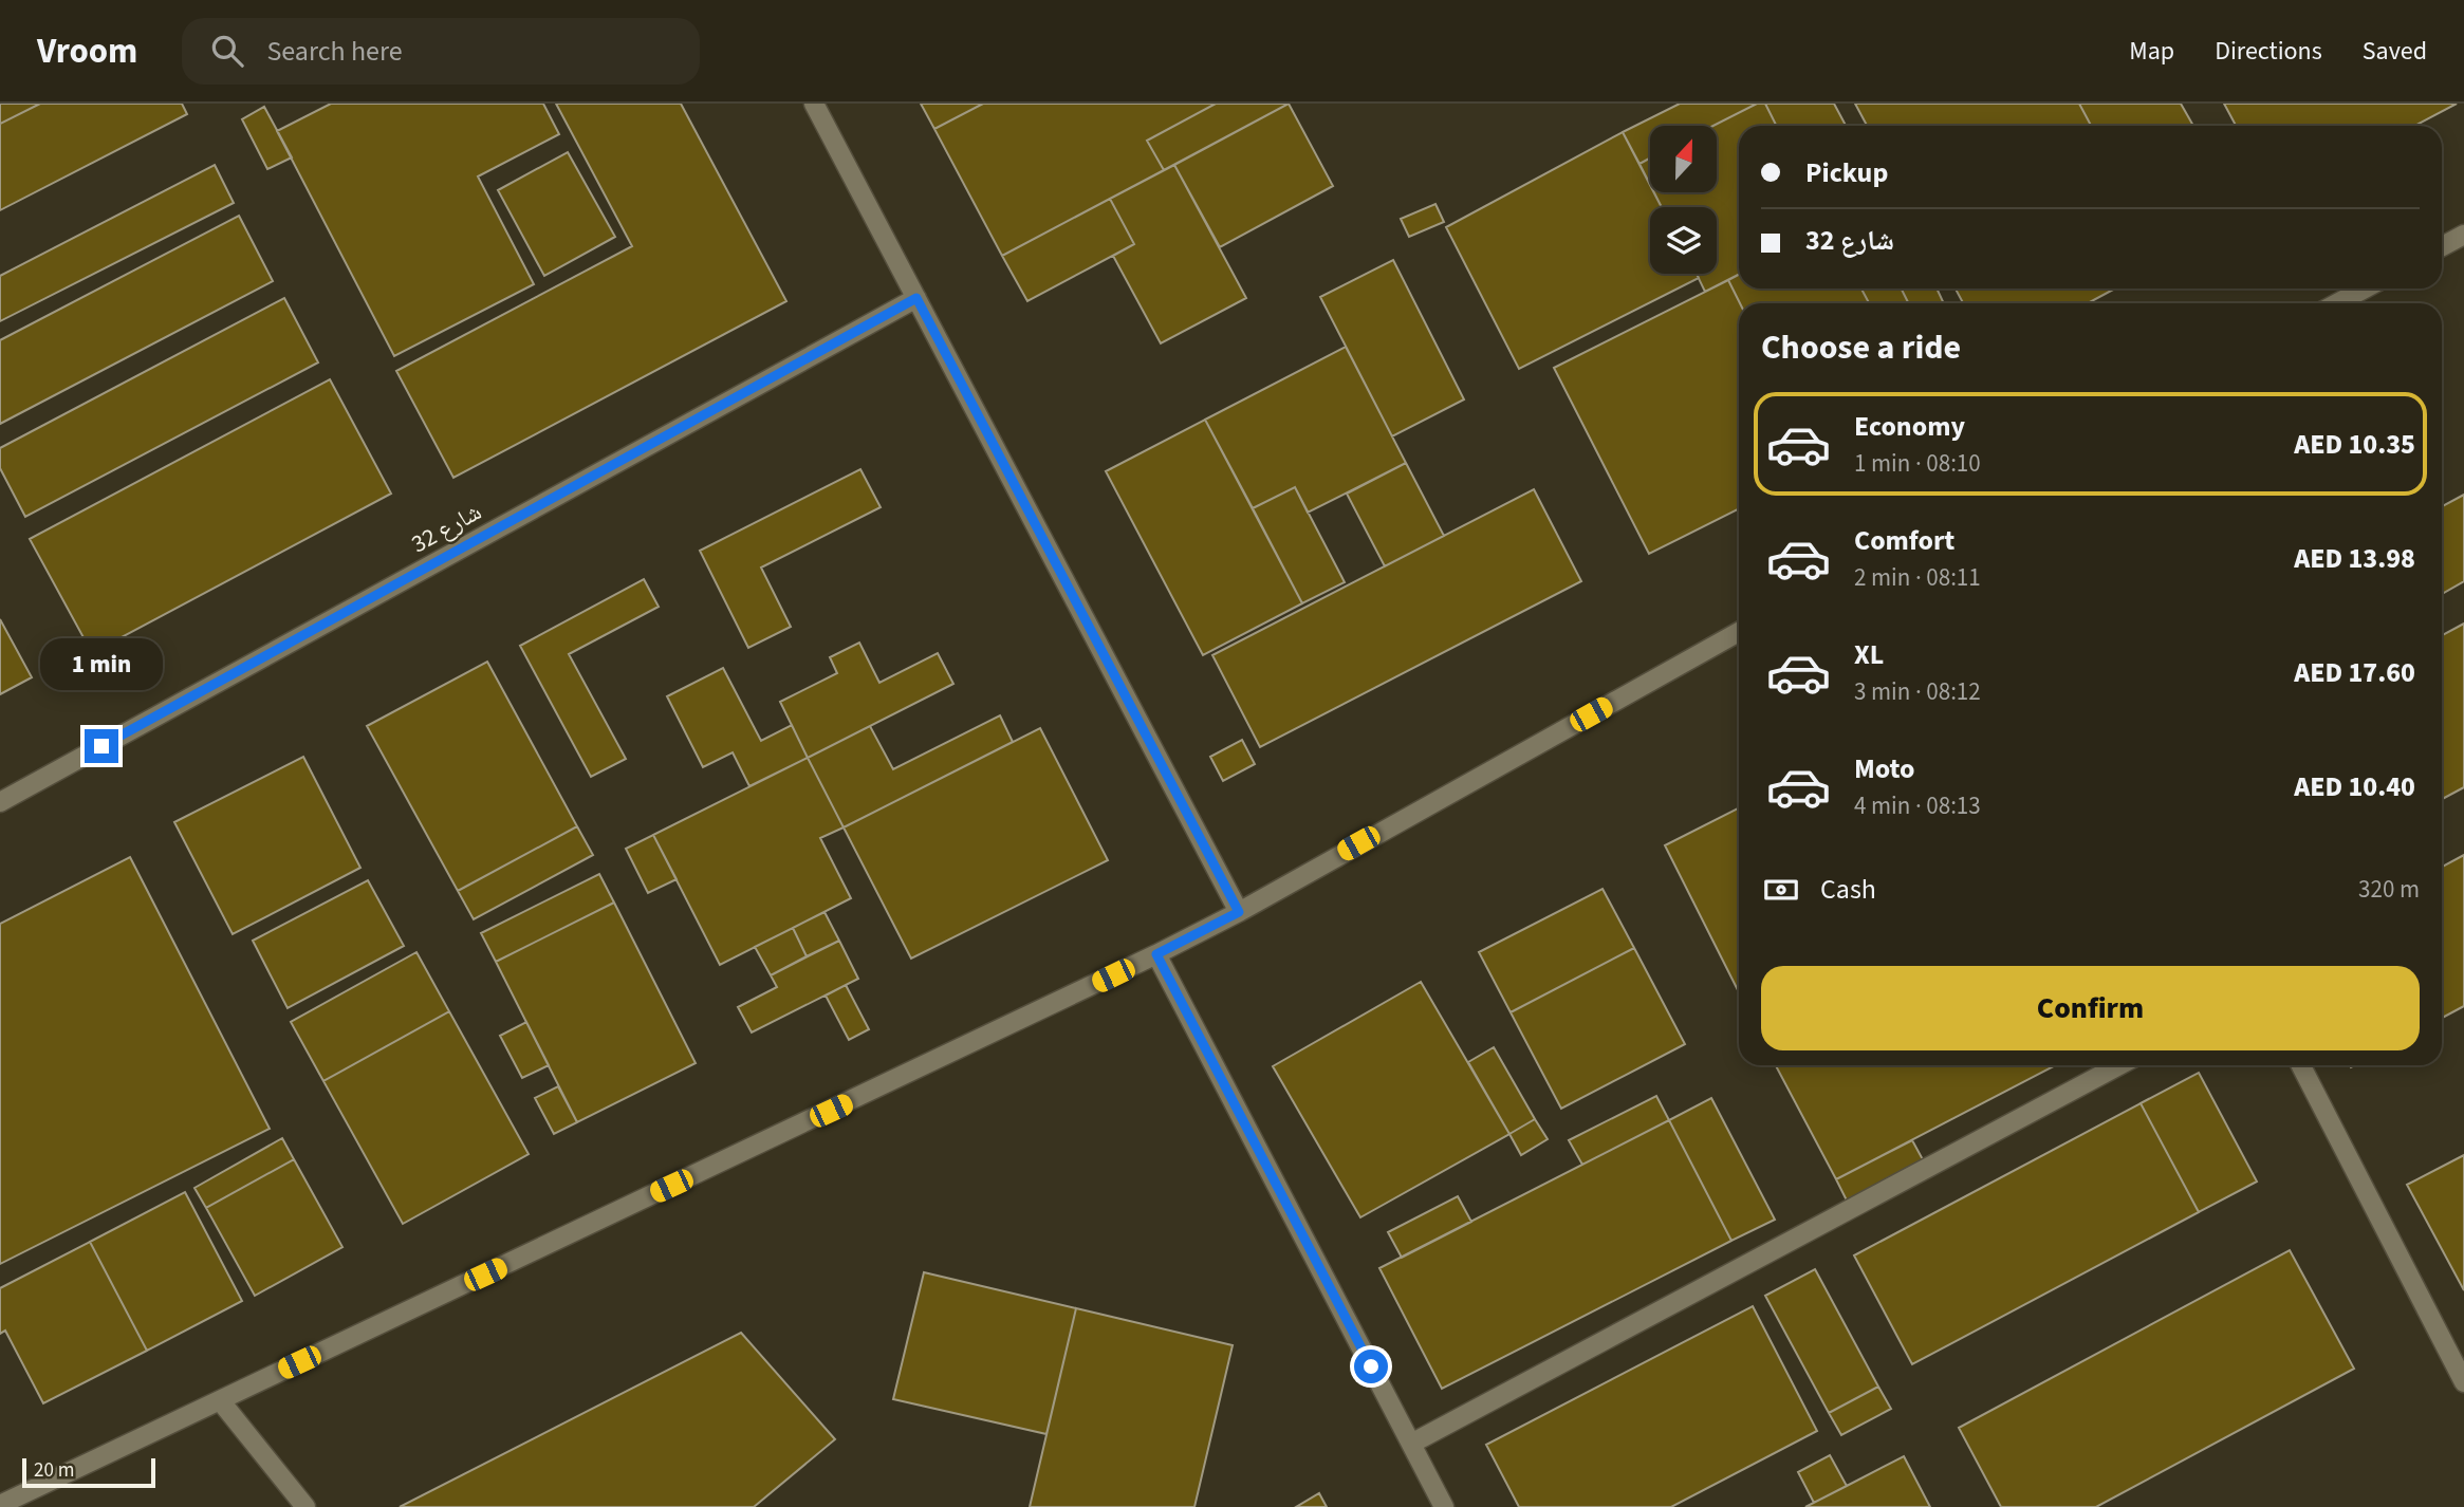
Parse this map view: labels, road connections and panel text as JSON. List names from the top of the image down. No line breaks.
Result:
{"streets":{"street":["شارع 32"]},"scale_bar":"20 m","north":"top","page":{"header":"Vroom","search":"Search here","nav":["Map","Directions","Saved"],"banner":["Pickup","شارع 32"],"heading":"Choose a ride","list":[{"name":"Economy","note":"1 min · 08:10","value":"AED 10.35"},{"name":"Comfort","note":"2 min · 08:11","value":"AED 13.98"},{"name":"XL","note":"3 min · 08:12","value":"AED 17.60"},{"name":"Moto","note":"4 min · 08:13","value":"AED 10.40"}],"bubble":"1 min","pay":["Cash","320 m"],"buttons":"Confirm","scale":"20 m"}}
